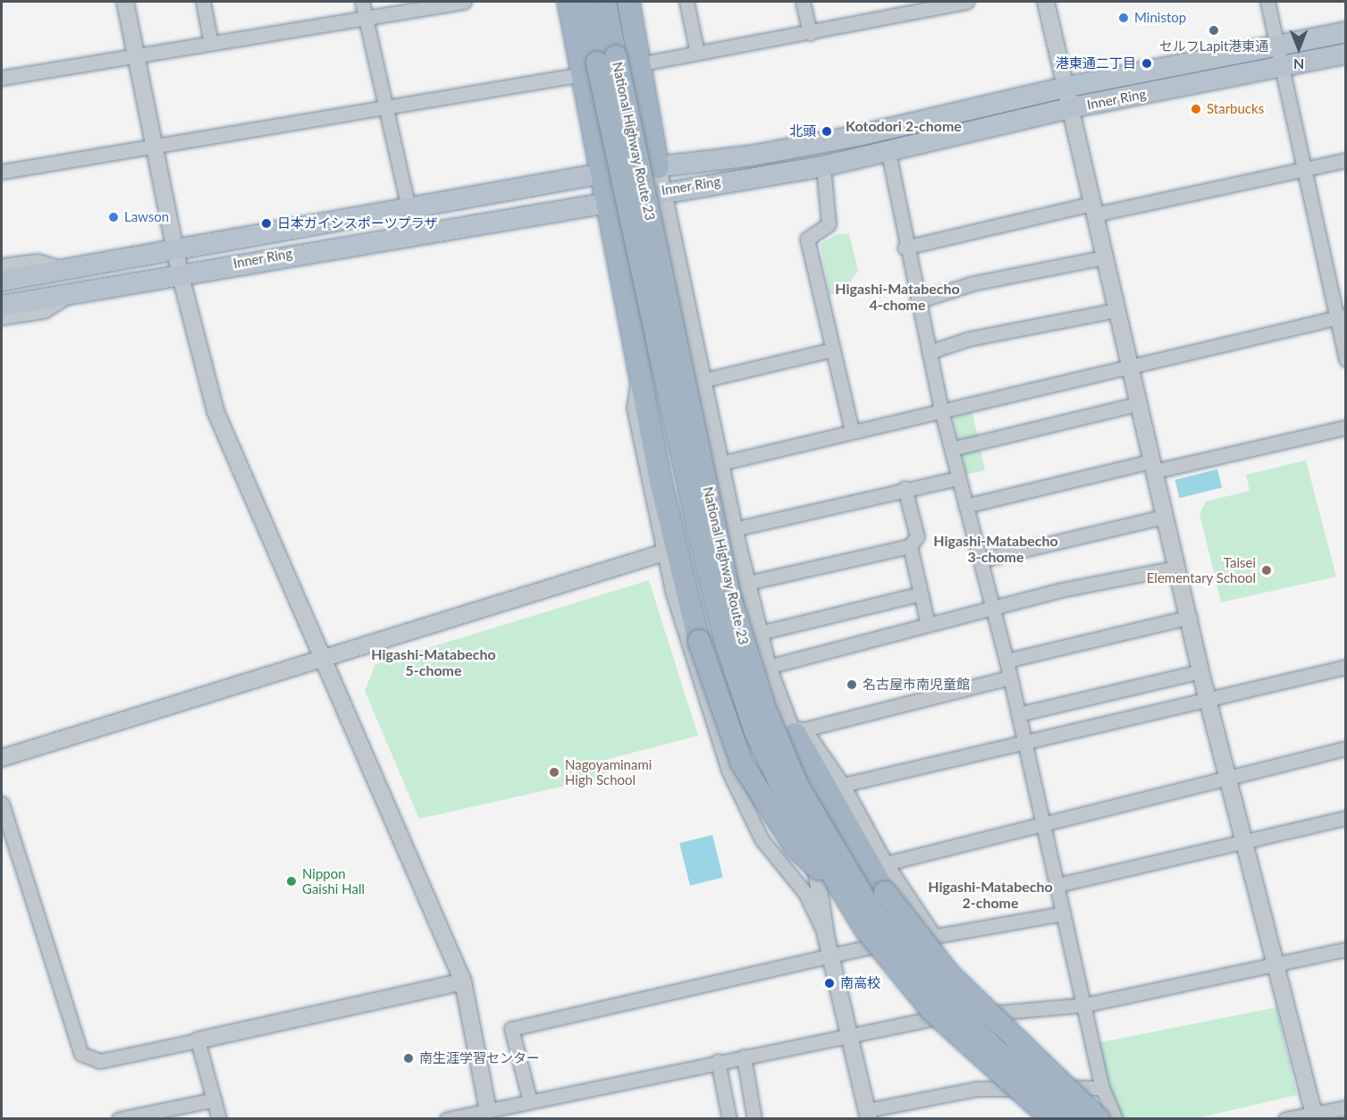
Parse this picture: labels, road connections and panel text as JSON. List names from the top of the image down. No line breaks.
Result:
{"streets":{"highway":["National Highway Route 23"],"main road":["Inner Ring"]},"districts":["Kotodori 2-chome","Higashi-Matabecho 4-chome","Higashi-Matabecho 3-chome","Higashi-Matabecho 5-chome","Higashi-Matabecho 2-chome"],"places":["Ministop","セルフLapit港東通","港東通二丁目","Starbucks","北頭","Lawson","日本ガイシスポーツプラザ","Taisei Elementary School","名古屋市南児童館","Nagoyaminami High School","Nippon Gaishi Hall","南高校","南生涯学習センター"],"north":"bottom"}
